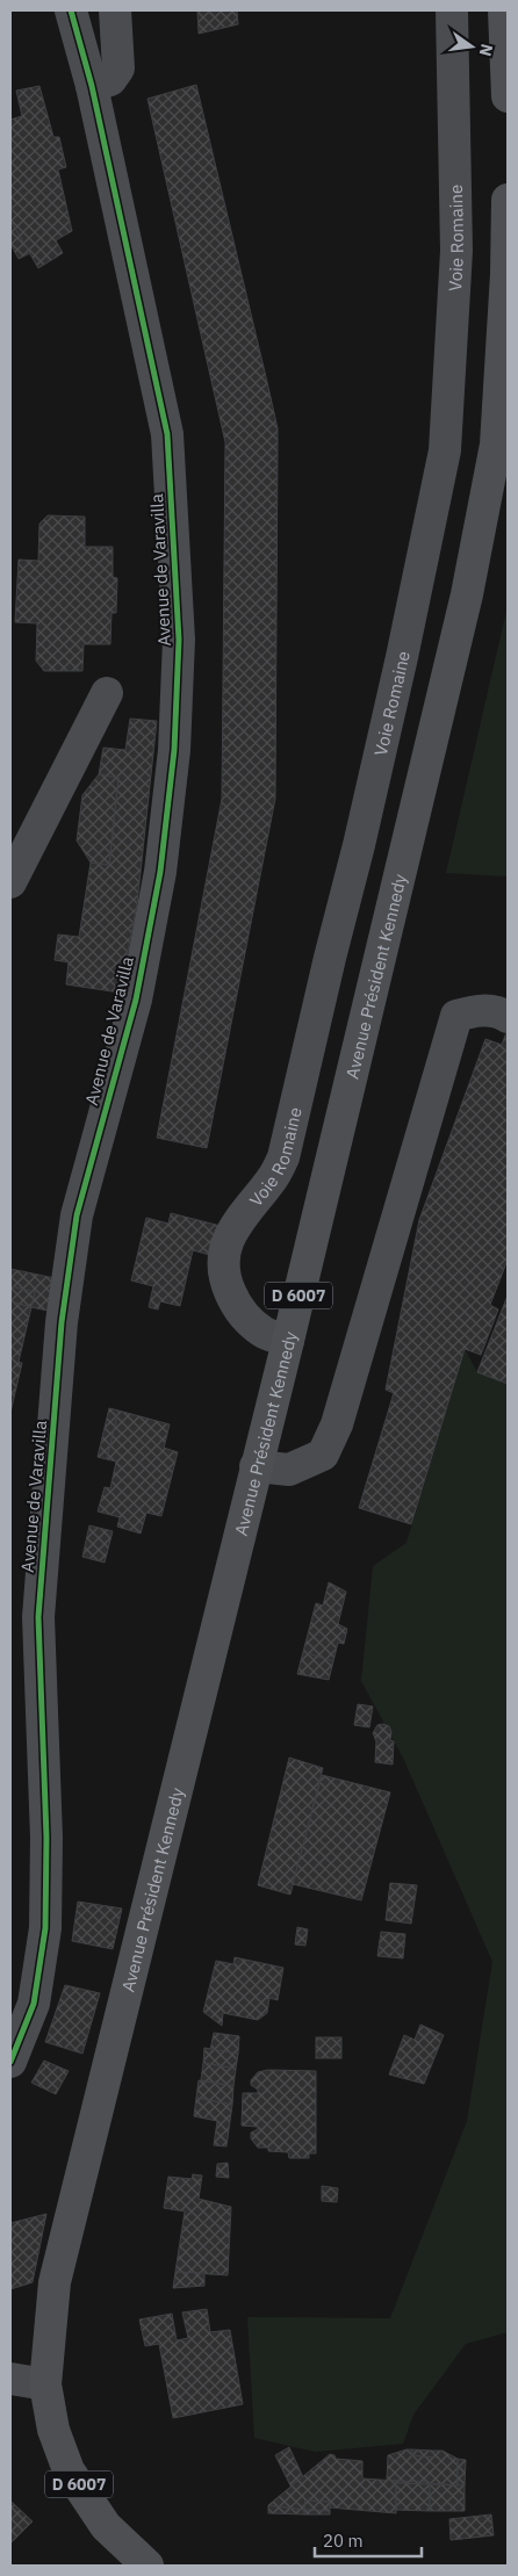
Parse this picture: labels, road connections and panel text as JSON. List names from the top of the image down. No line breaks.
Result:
{"streets":{"main road":["Avenue Président Kennedy","D 6007"],"street":["Voie Romaine","Avenue de Varavilla"]},"crossings":[["Voie Romaine","Avenue Président Kennedy"]],"scale_bar":"20 m","north":"right"}
